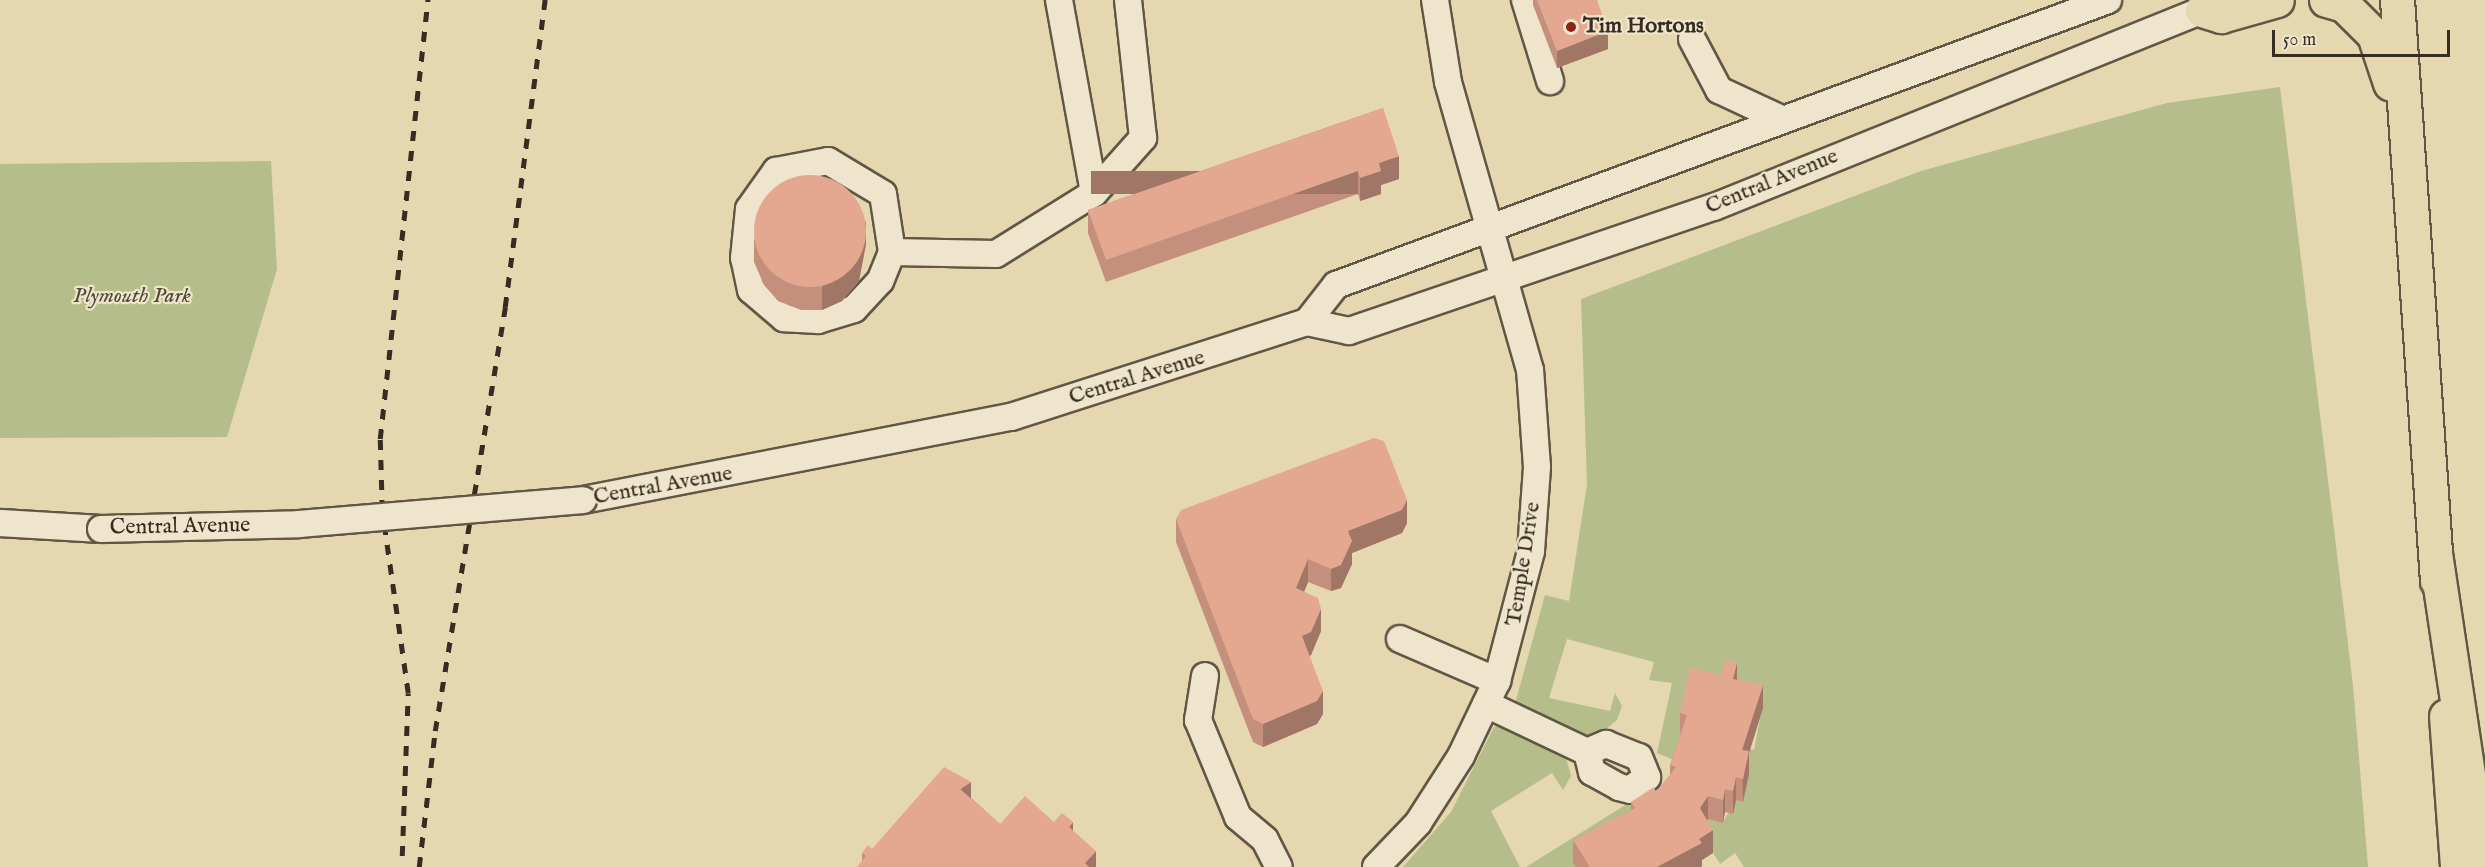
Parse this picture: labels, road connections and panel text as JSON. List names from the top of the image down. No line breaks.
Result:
{"streets":{"street":["Central Avenue","Temple Drive"]},"crossings":[["Central Avenue","Temple Drive"]],"parks":["Plymouth Park"],"places":["Tim Hortons"],"scale_bar":"50 m"}
